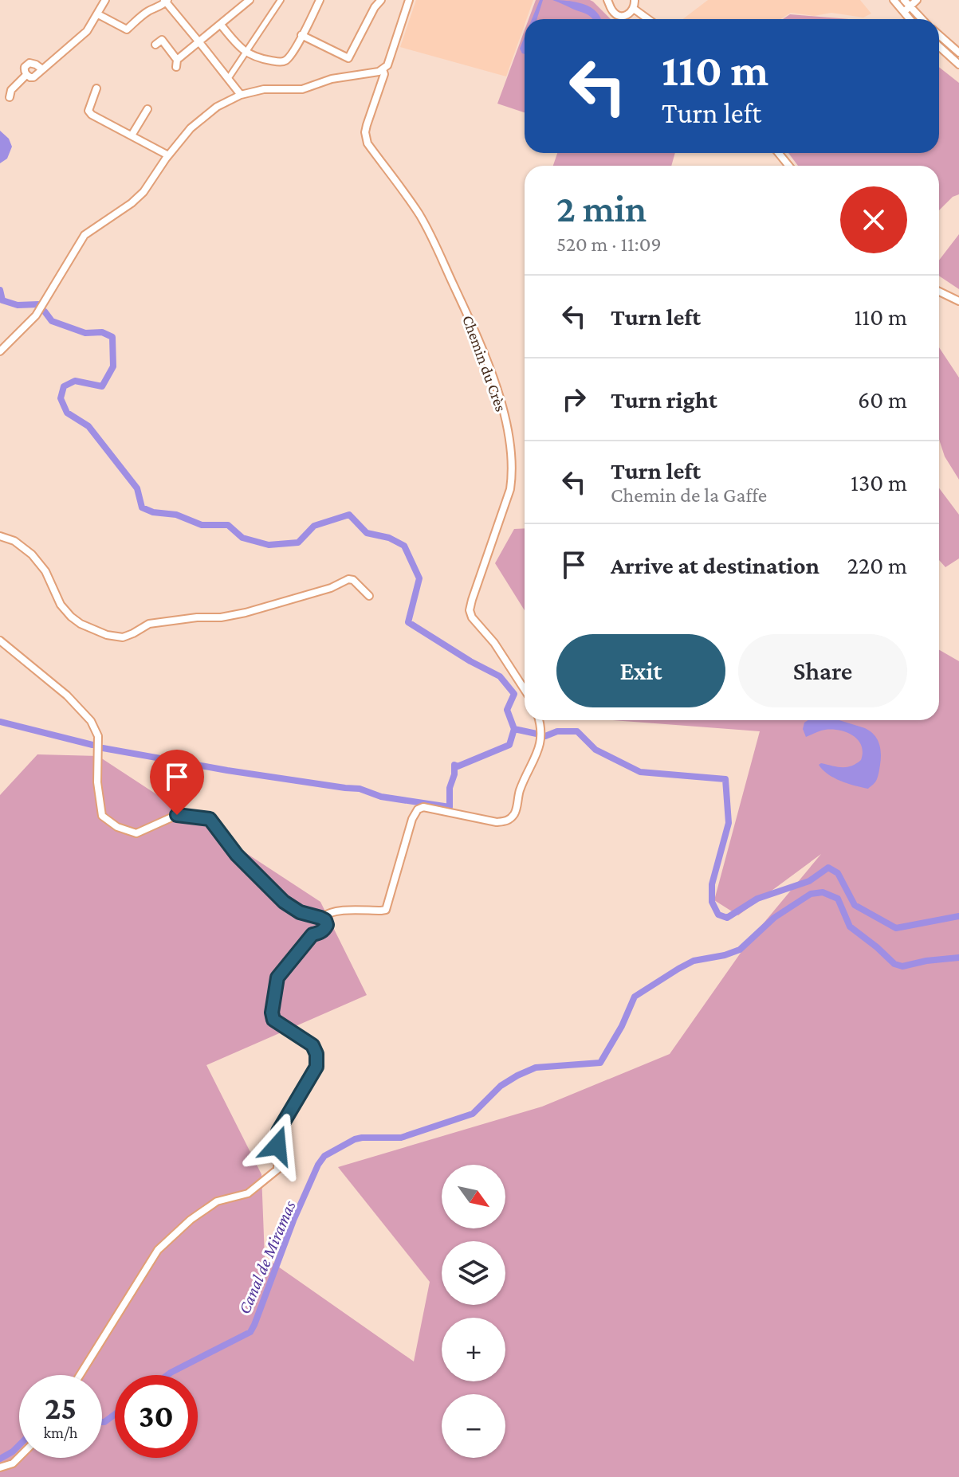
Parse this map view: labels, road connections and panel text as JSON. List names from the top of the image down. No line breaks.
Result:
{"streets":{"street":["Chemin du Crès"]},"water":["Canal de Miramas"],"north":"bottom right","page":{"turn":["110 m","Turn left"],"heading":["2 min","520 m · 11:09"],"list":[{"name":"Turn left","value":"110 m"},{"name":"Turn right","value":"60 m"},{"name":"Turn left","note":"Chemin de la Gaffe","value":"130 m"},{"name":"Arrive at destination","value":"220 m"}],"buttons":["Exit","Share"],"map_buttons":["+","−"],"speed":"25 km/h","limit":"30"}}
